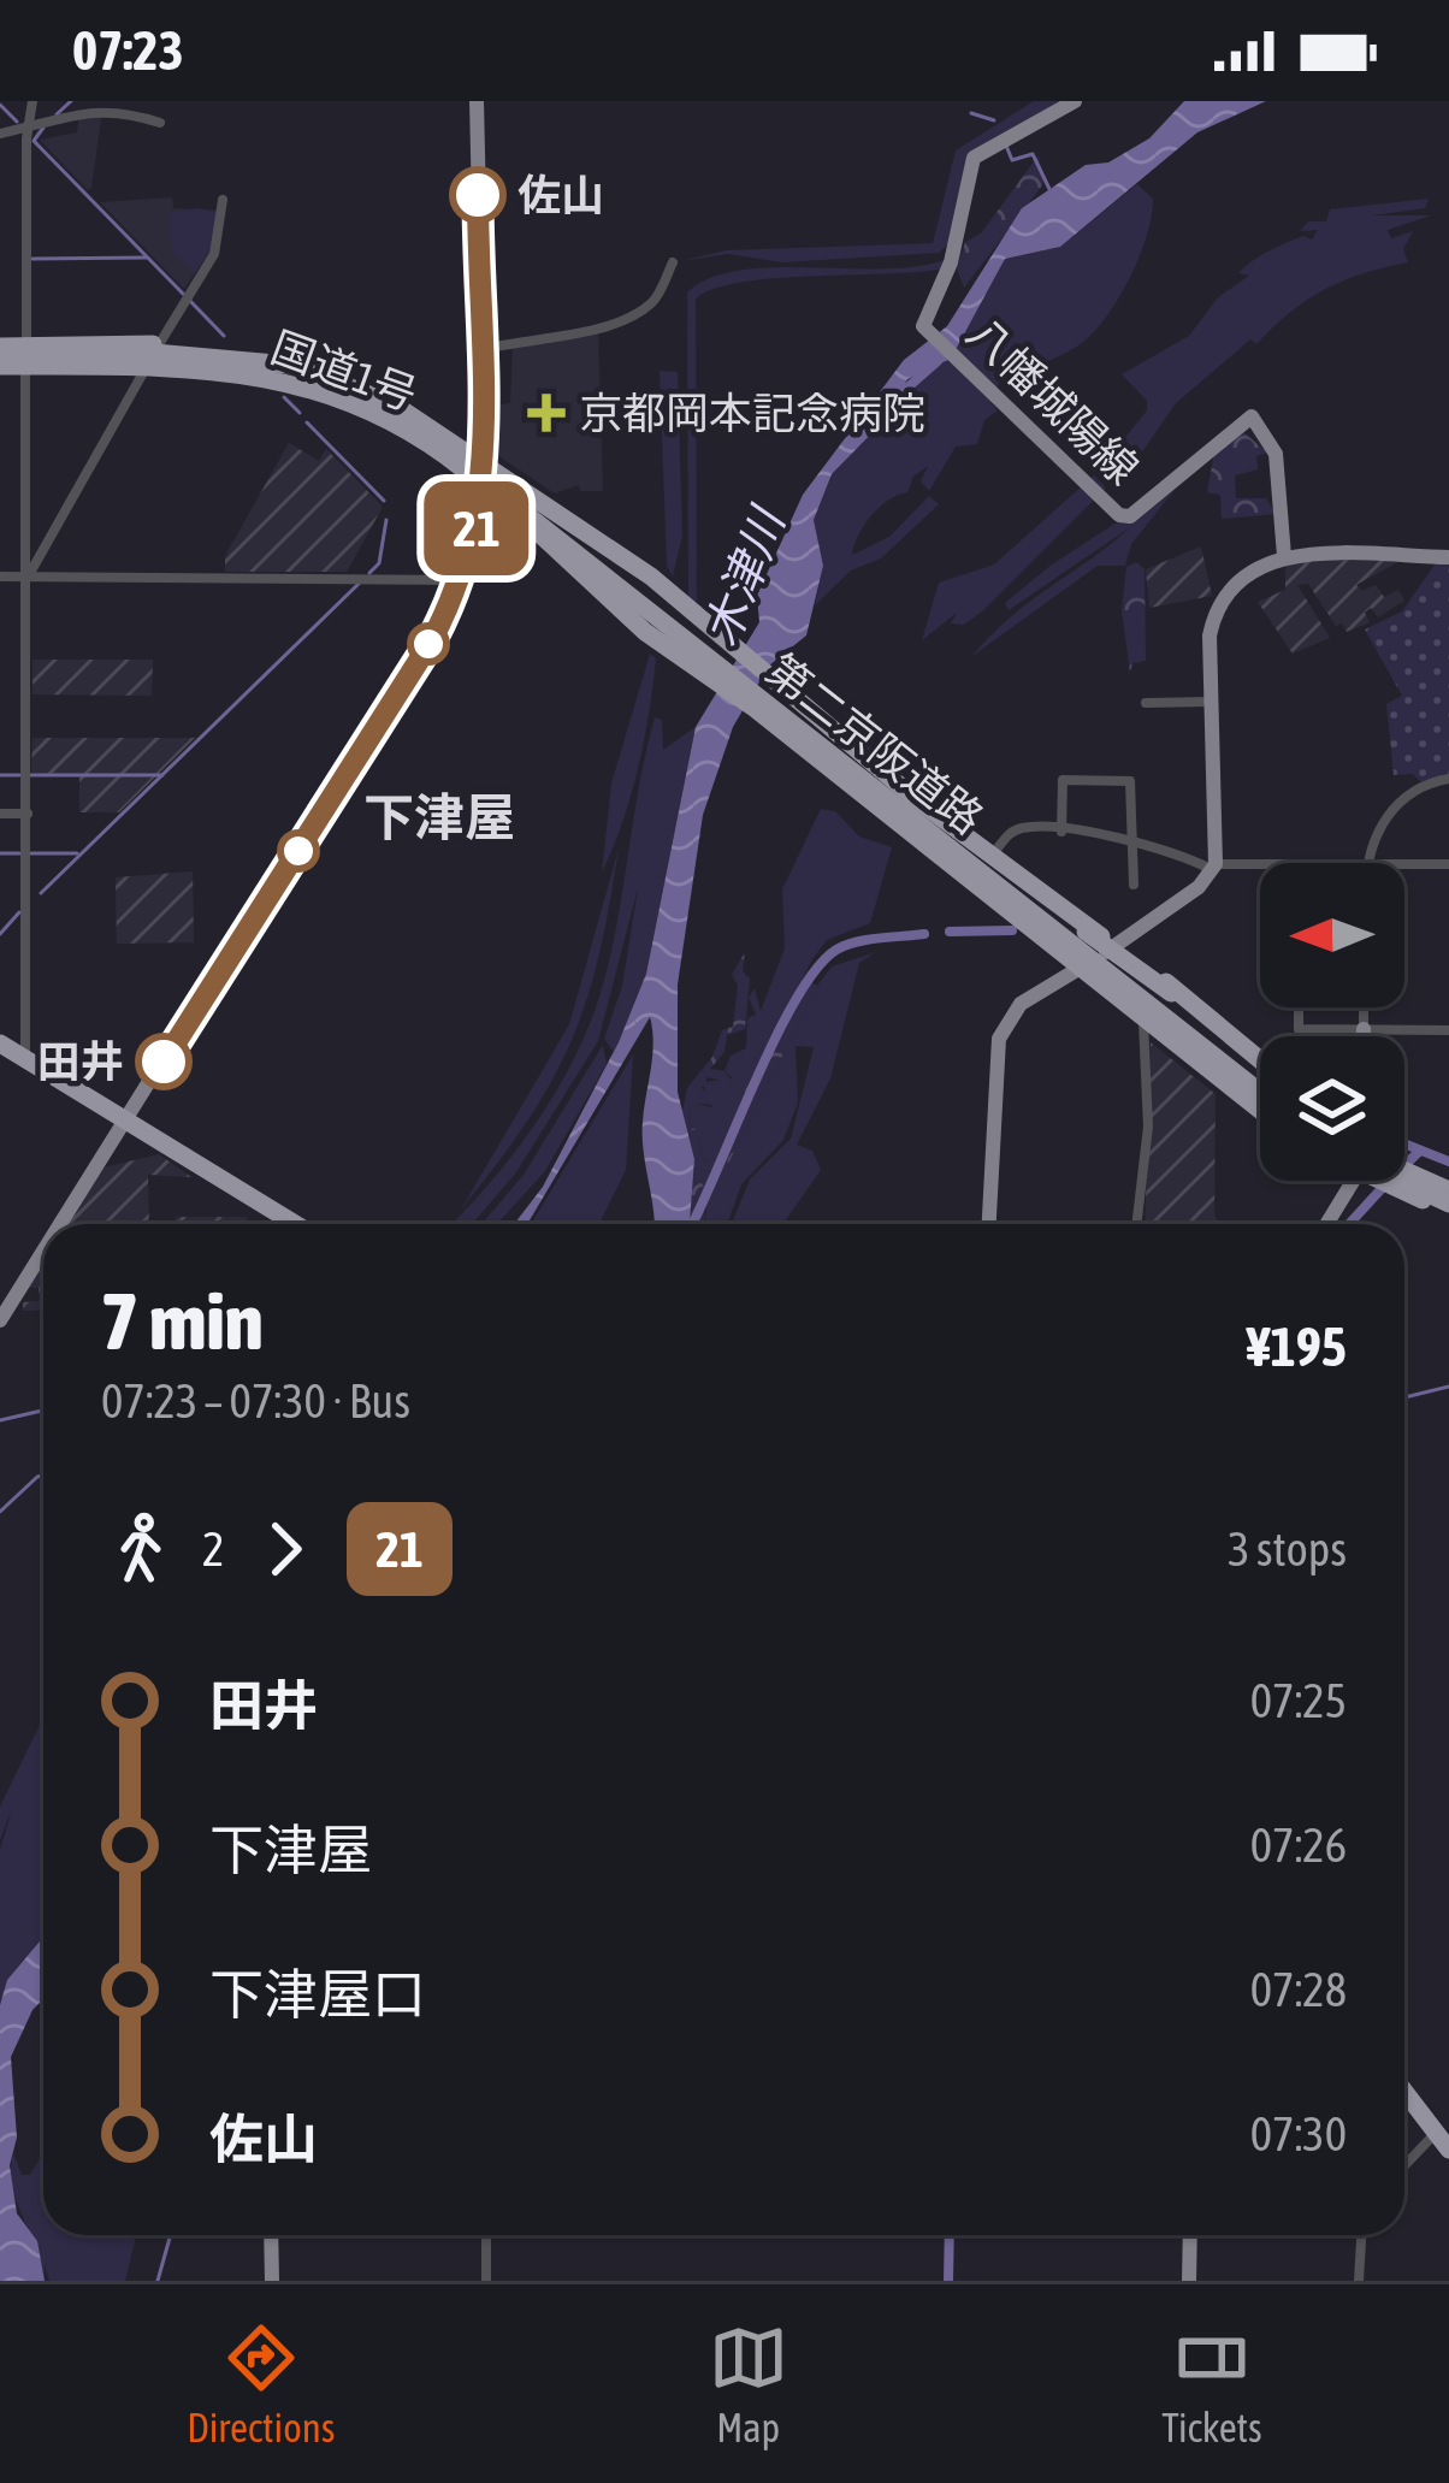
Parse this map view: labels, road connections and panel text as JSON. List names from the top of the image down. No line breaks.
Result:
{"streets":{"highway":["国道1号","第二京阪道路"],"main road":["八幡城陽線"]},"districts":["下津屋"],"water":["木津川"],"places":{"other":["佐山","田井"],"health":["京都岡本記念病院"]},"lines":["bus line 21"],"north":"left","page":{"status":"07:23","on_map":"21","heading":["7 min","07:23 – 07:30 · Bus","¥195"],"legs":["2","21","3 stops"],"list":[{"name":"田井","value":"07:25"},{"name":"下津屋","value":"07:26"},{"name":"下津屋口","value":"07:28"},{"name":"佐山","value":"07:30"}],"tabs":["Directions","Map","Tickets"]}}
